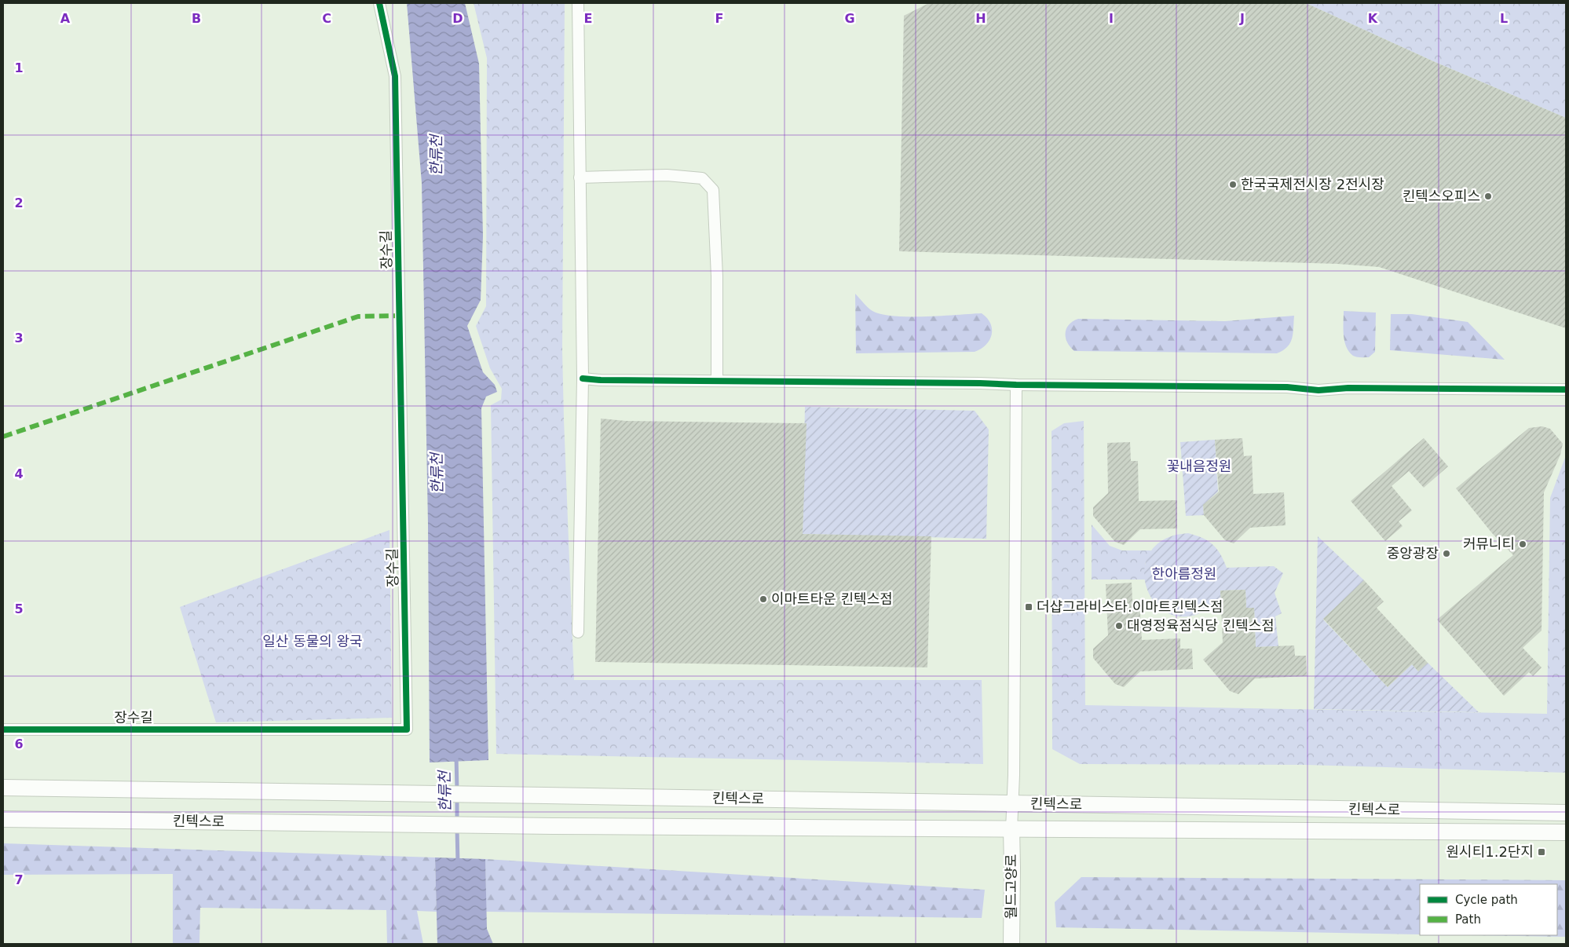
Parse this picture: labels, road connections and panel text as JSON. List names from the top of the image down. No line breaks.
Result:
{"streets":{"main road":["킨텍스로","월드고양로"],"street":["장수길"]},"crossings":[["킨텍스로","월드고양로"]],"water":["한류천"],"parks":["꽃내음정원","한아름정원","일산 동물의 왕국"],"places":{"other":["한국국제전시장 2전시장","킨텍스오피스","커뮤니티","중앙광장","이마트타운 킨텍스점","대영정육점식당 킨텍스점"],"transit":["더샵그라비스타.이마트킨텍스점","원시티1.2단지"]},"legend":["Cycle path","Path"],"grid":{"columns":["A","B","C","D","E","F","G","H","I","J","K","L"],"rows":["1","2","3","4","5","6","7"]}}
